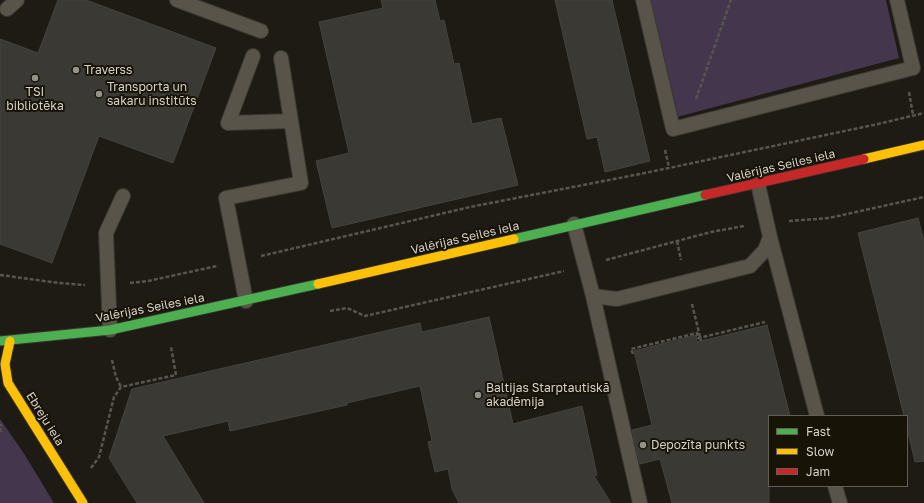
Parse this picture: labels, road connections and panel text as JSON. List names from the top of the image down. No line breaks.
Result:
{"streets":{"street":["Valērijas Seiles iela","Ebreju iela"]},"crossings":[["Valērijas Seiles iela","Ebreju iela"]],"places":["Traverss","TSI bibliotēka","Transporta un sakaru institūts","Baltijas Starptautiskā akadēmija","Depozīta punkts"],"legend":["Fast","Slow","Jam"]}
